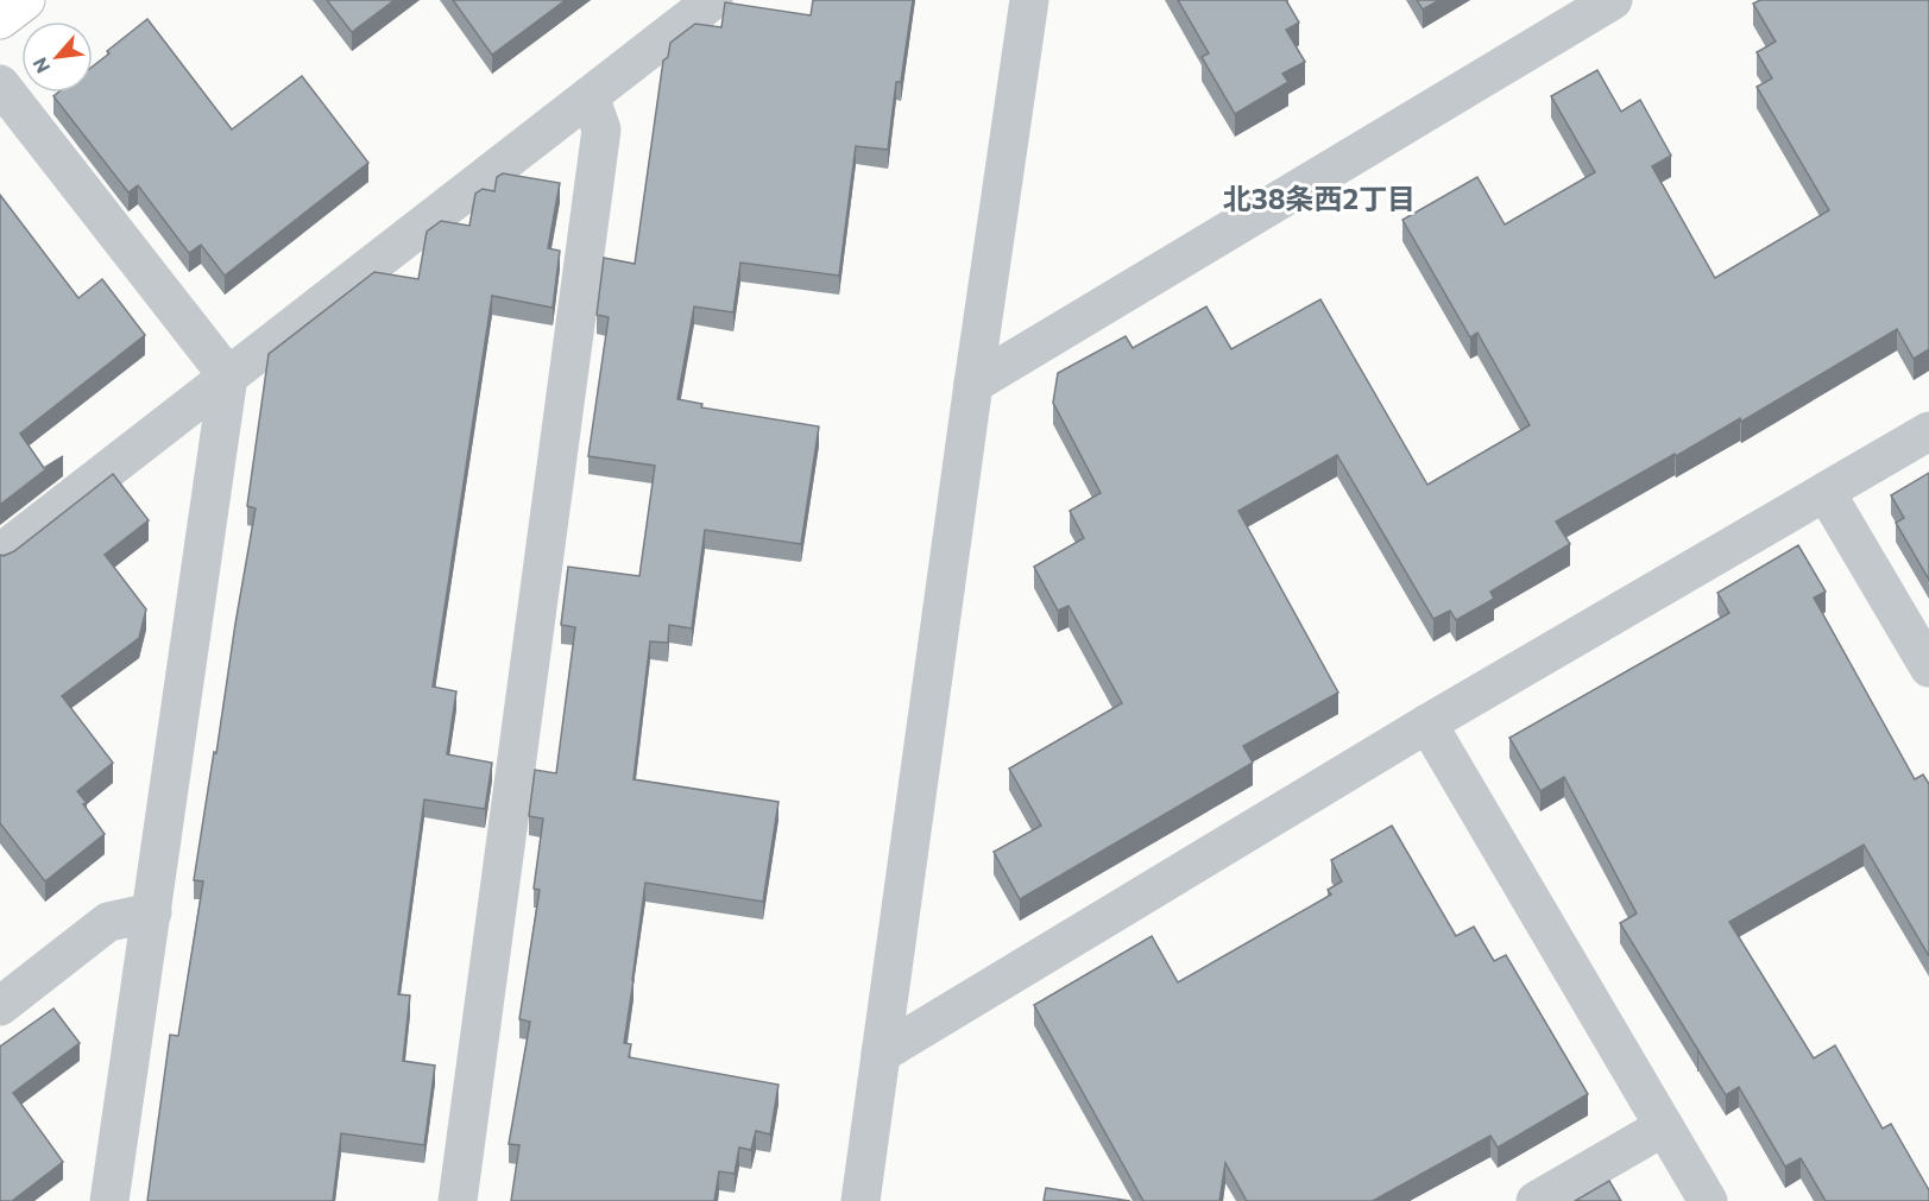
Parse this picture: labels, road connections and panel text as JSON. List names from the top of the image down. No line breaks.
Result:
{"districts":["北38条西2丁目"],"north":"bottom left"}
